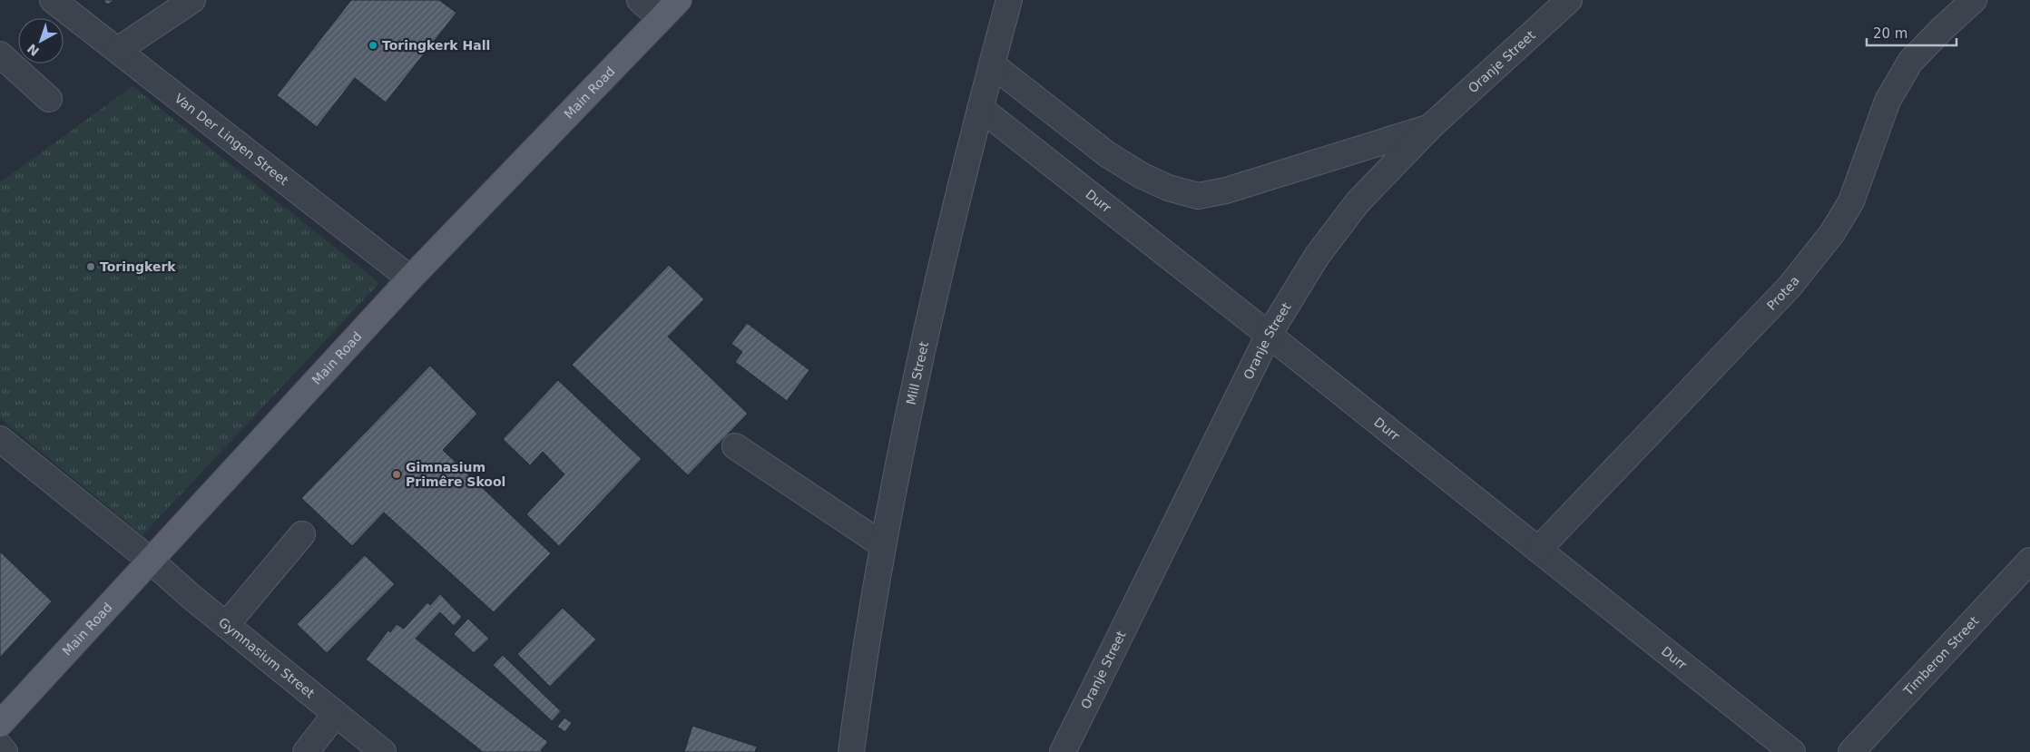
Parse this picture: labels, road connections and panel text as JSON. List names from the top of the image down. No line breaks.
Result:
{"streets":{"main road":["Main Road"],"street":["Oranje Street","Van Der Lingen Street","Durr","Protea","Mill Street","Timberon Street","Gymnasium Street"]},"crossings":[["Oranje Street","Durr"],["Main Road","Van Der Lingen Street"],["Main Road","Gymnasium Street"],["Durr","Protea"],["Durr","Mill Street"]],"places":["Toringkerk Hall","Toringkerk","Gimnasium Primêre Skool"],"scale_bar":"20 m","north":"bottom left"}
